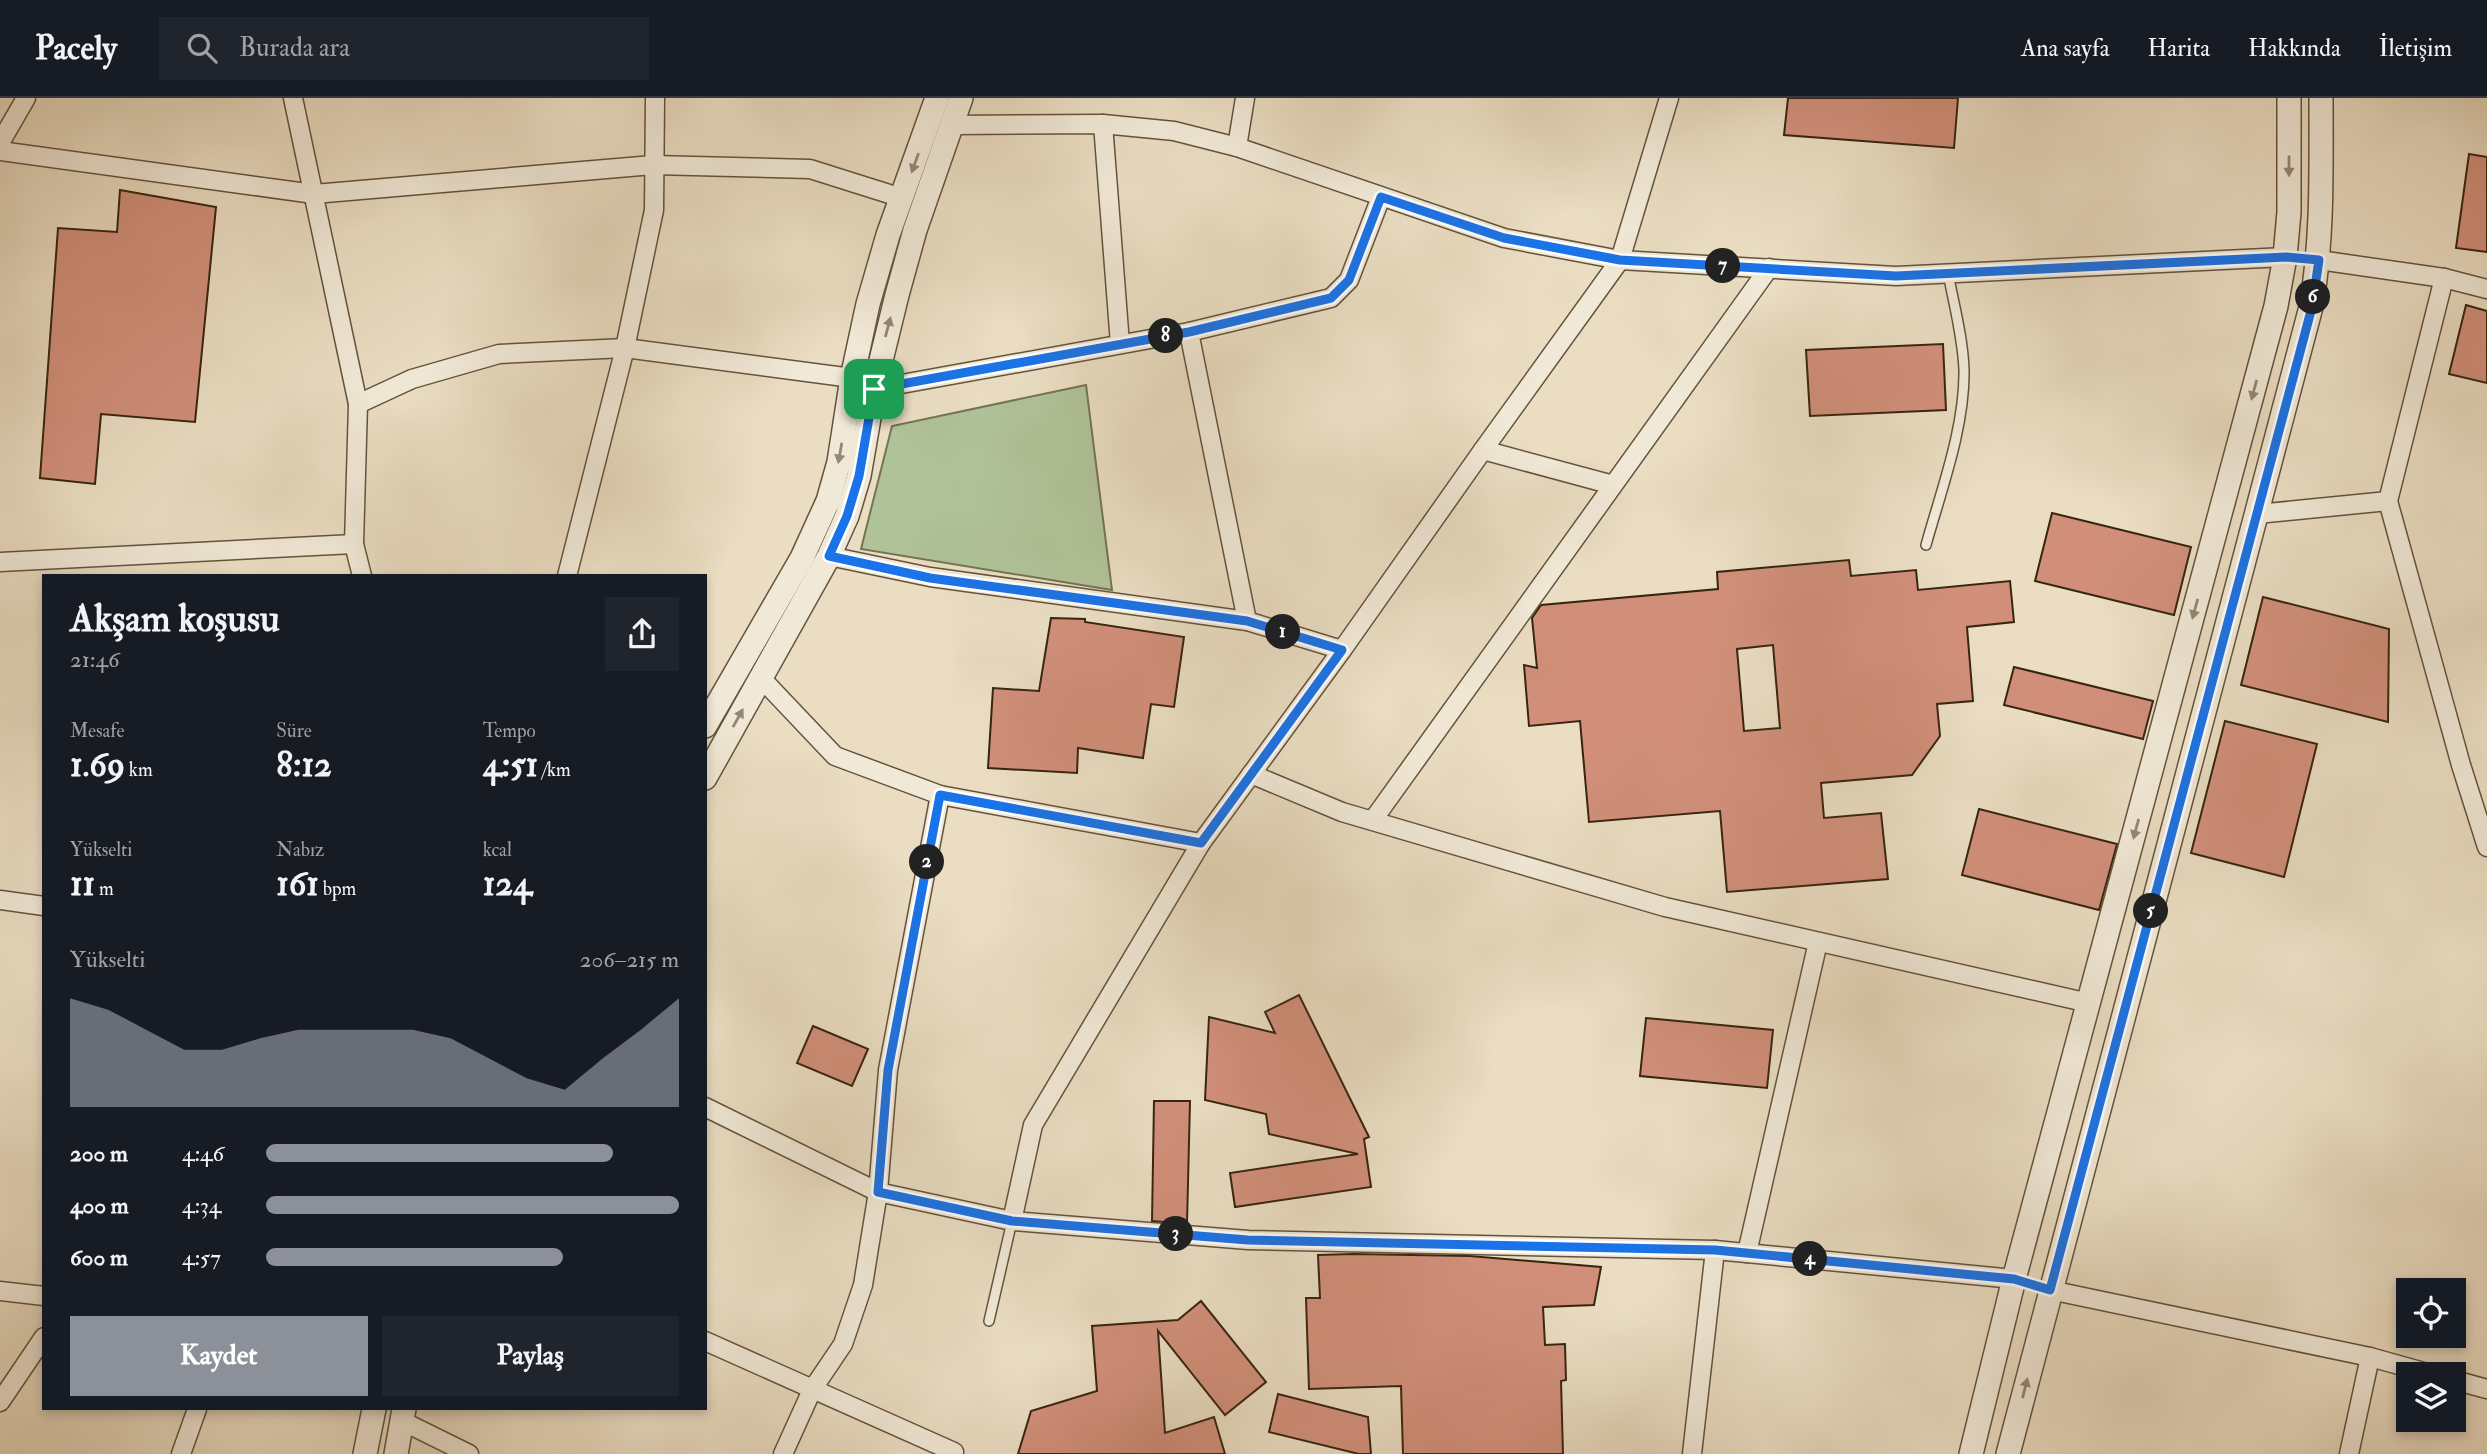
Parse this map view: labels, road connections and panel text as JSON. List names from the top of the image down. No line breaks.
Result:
{"page":{"header":"Pacely","search":"Burada ara","nav":["Ana sayfa","Harita","Hakkında","İletişim"],"pins":["7","6","8","1","2","5","3","4"],"heading":["Akşam koşusu","21:46"],"stats":[["Mesafe","1.69 km"],["Süre","8:12"],["Tempo","4:51 /km"],["Yükselti","11 m"],["Nabız","161 bpm"],["kcal","124"]],"chart":["Yükselti","206–215 m"],"list":[{"name":"200 m","note":"4:46"},{"name":"400 m","note":"4:34"},{"name":"600 m","note":"4:57"}],"buttons":["Kaydet","Paylaş"]}}
